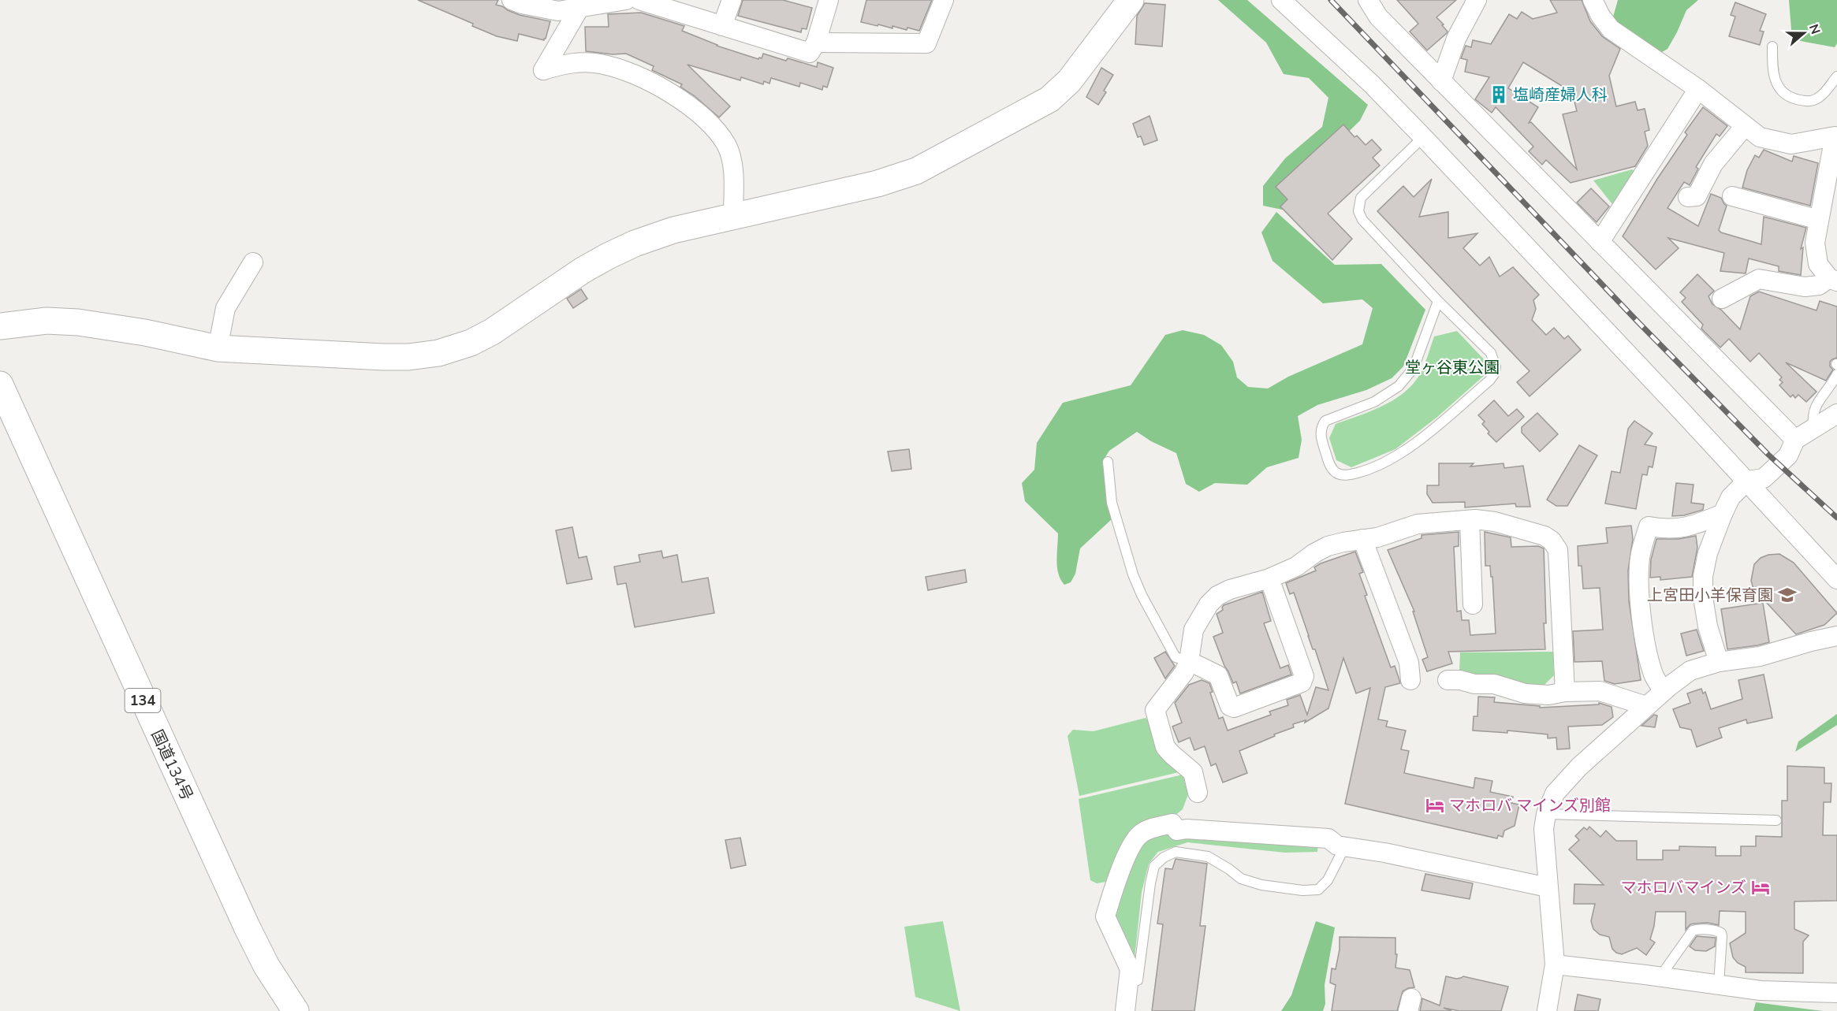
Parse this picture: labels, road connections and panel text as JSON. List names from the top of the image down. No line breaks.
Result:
{"streets":{"main road":["134","国道134号"]},"parks":["堂ヶ谷東公園"],"places":{"building":["塩崎産婦人科"],"school or university":["上宮田小羊保育園"],"hotel":["マホロバ マインズ別館","マホロバマインズ"]},"north":"right"}
